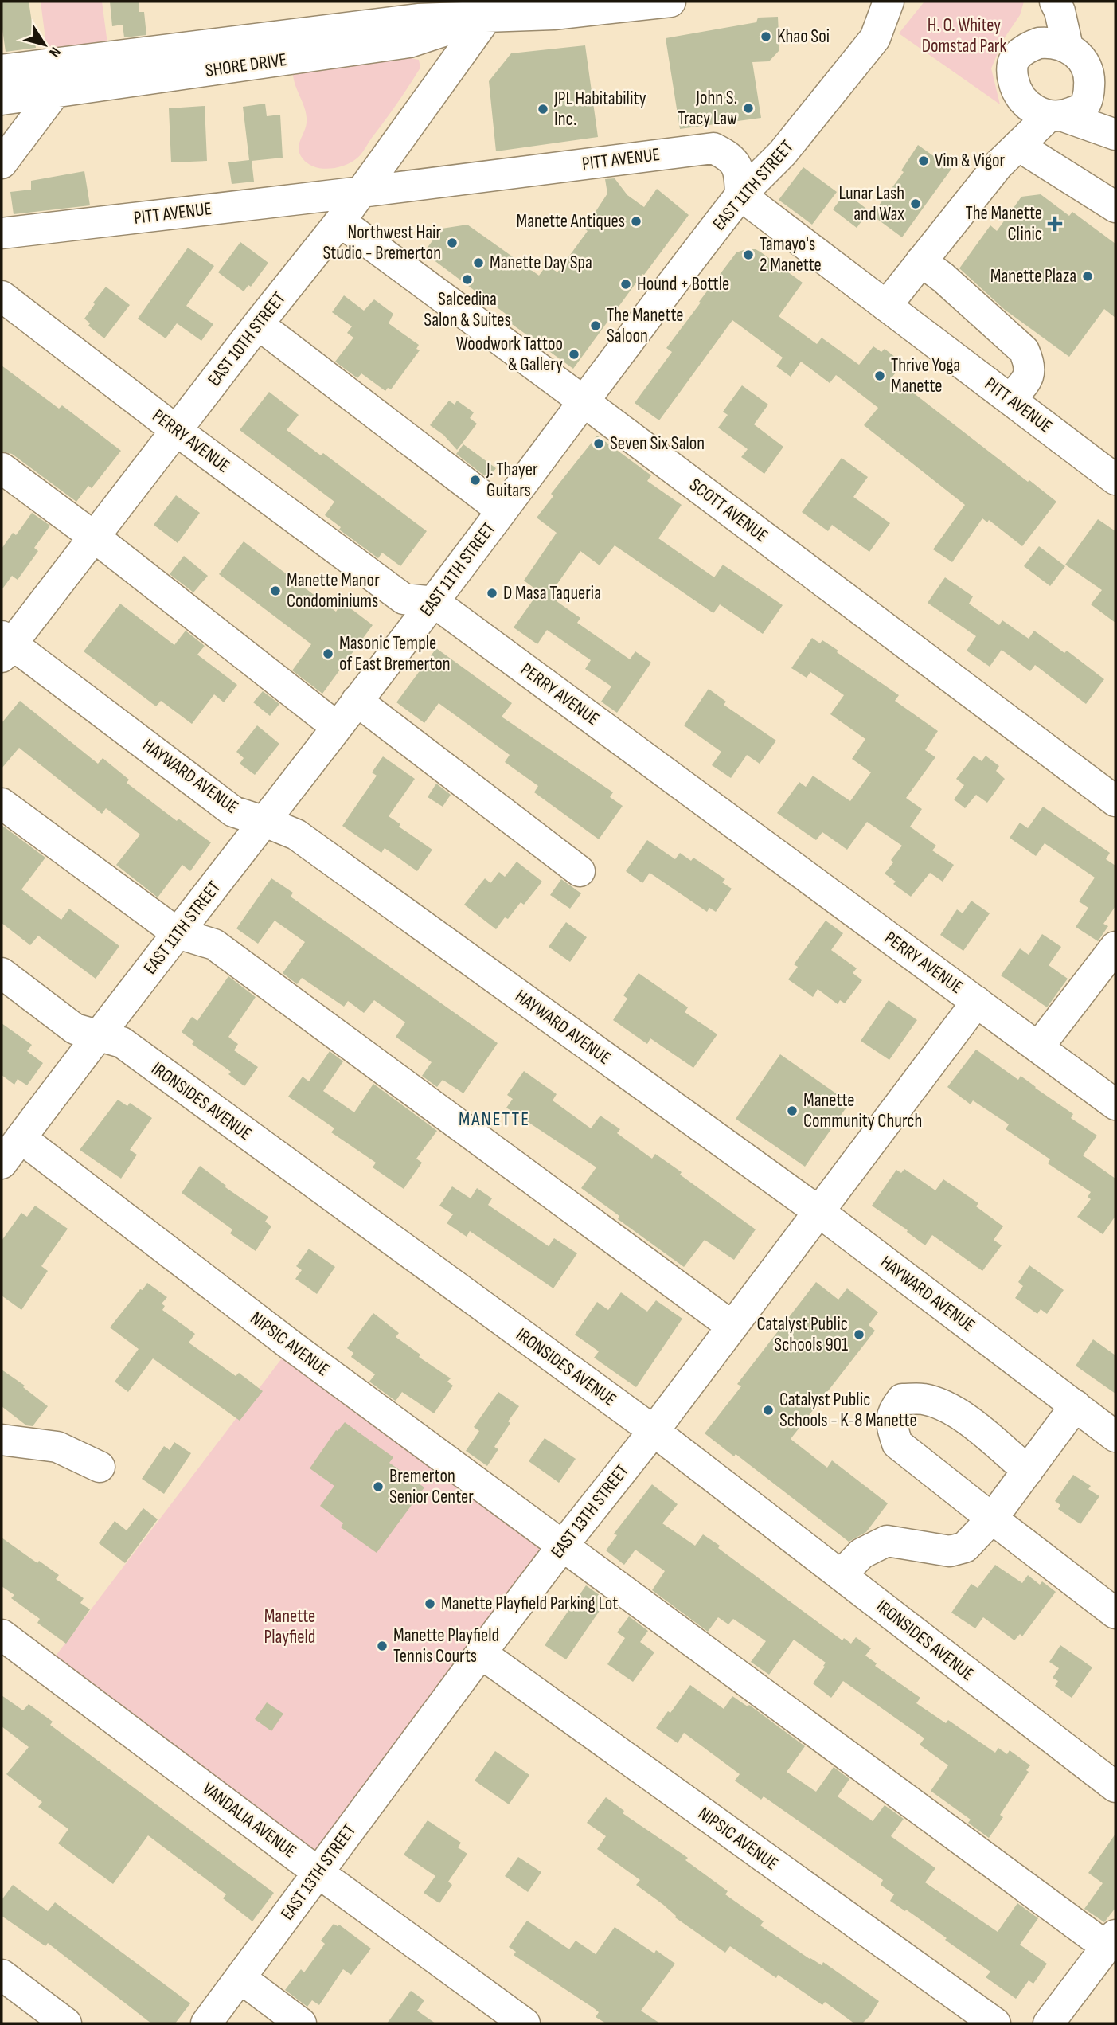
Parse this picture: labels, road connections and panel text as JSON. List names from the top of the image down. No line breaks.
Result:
{"streets":{"street":["SHORE DRIVE","PITT AVENUE","EAST 11TH STREET","EAST 10TH STREET","PERRY AVENUE","SCOTT AVENUE","HAYWARD AVENUE","IRONSIDES AVENUE","NIPSIC AVENUE","EAST 13TH STREET","VANDALIA AVENUE"]},"crossings":[["SHORE DRIVE","EAST 10TH STREET"],["PITT AVENUE","EAST 11TH STREET"],["PITT AVENUE","EAST 10TH STREET"],["EAST 11TH STREET","PERRY AVENUE"],["EAST 11TH STREET","SCOTT AVENUE"],["EAST 11TH STREET","HAYWARD AVENUE"],["EAST 11TH STREET","IRONSIDES AVENUE"],["EAST 11TH STREET","NIPSIC AVENUE"],["EAST 10TH STREET","PERRY AVENUE"],["EAST 10TH STREET","SCOTT AVENUE"],["EAST 10TH STREET","HAYWARD AVENUE"],["PERRY AVENUE","EAST 13TH STREET"],["HAYWARD AVENUE","EAST 13TH STREET"],["IRONSIDES AVENUE","EAST 13TH STREET"],["NIPSIC AVENUE","EAST 13TH STREET"],["EAST 13TH STREET","VANDALIA AVENUE"]],"districts":["MANETTE"],"parks":["H. O. Whitey Domstad Park","Manette Playfield"],"places":{"other":["Khao Soi","John S. Tracy Law","JPL Habitability Inc.","Vim & Vigor","Lunar Lash and Wax","Manette Antiques","Northwest Hair Studio - Bremerton","Tamayo's 2 Manette","Manette Day Spa","Manette Plaza","Salcedina Salon & Suites","Hound + Bottle","The Manette Saloon","Woodwork Tattoo & Gallery","Thrive Yoga Manette","Seven Six Salon","J. Thayer Guitars","Manette Manor Condominiums","D Masa Taqueria","Masonic Temple of East Bremerton","Manette Community Church","Catalyst Public Schools 901","Catalyst Public Schools - K-8 Manette","Bremerton Senior Center","Manette Playfield Parking Lot","Manette Playfield Tennis Courts"],"health":["The Manette Clinic"]},"north":"bottom right"}
